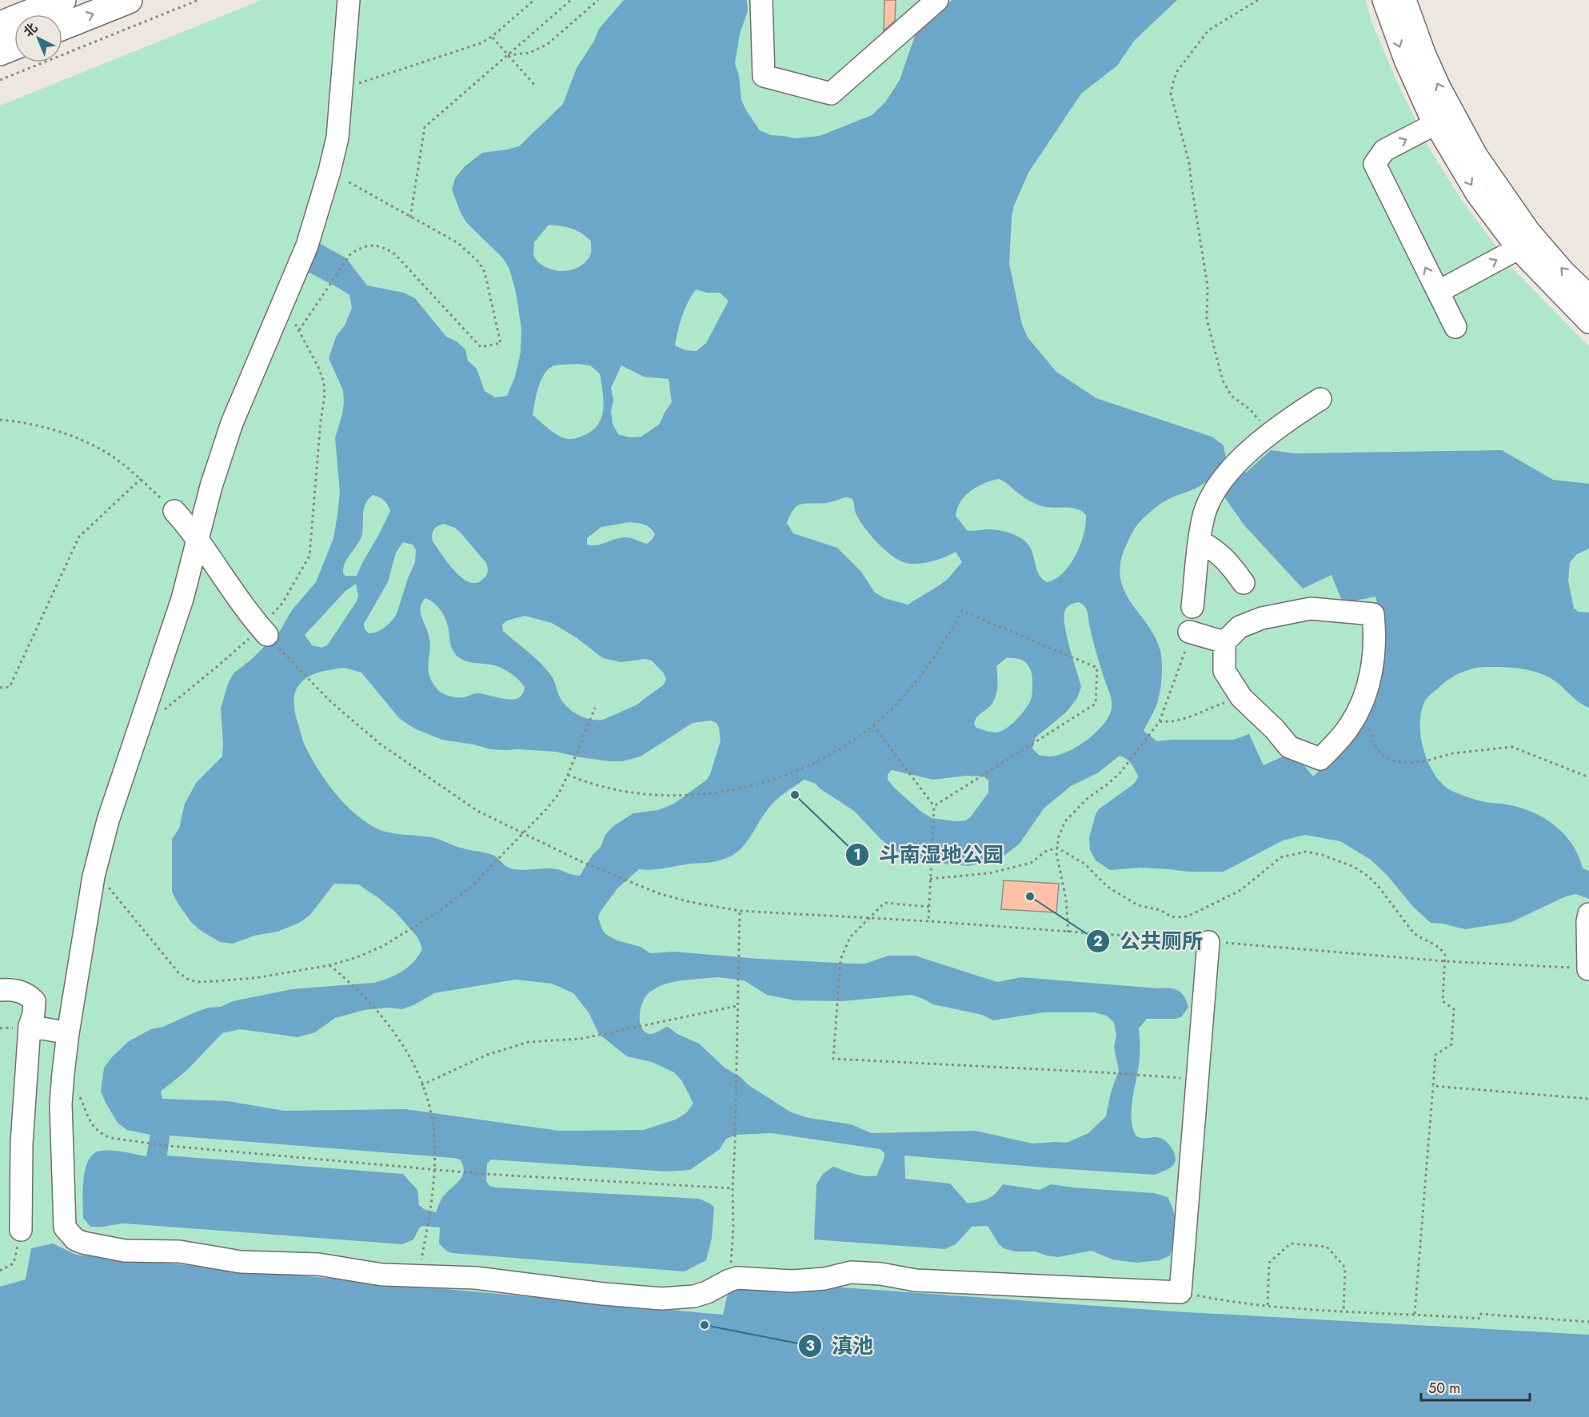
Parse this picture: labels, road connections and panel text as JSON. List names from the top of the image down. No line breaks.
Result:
{"places":["斗南湿地公园","公共厕所","滇池"],"scale_bar":"50 m","north":"top left"}
